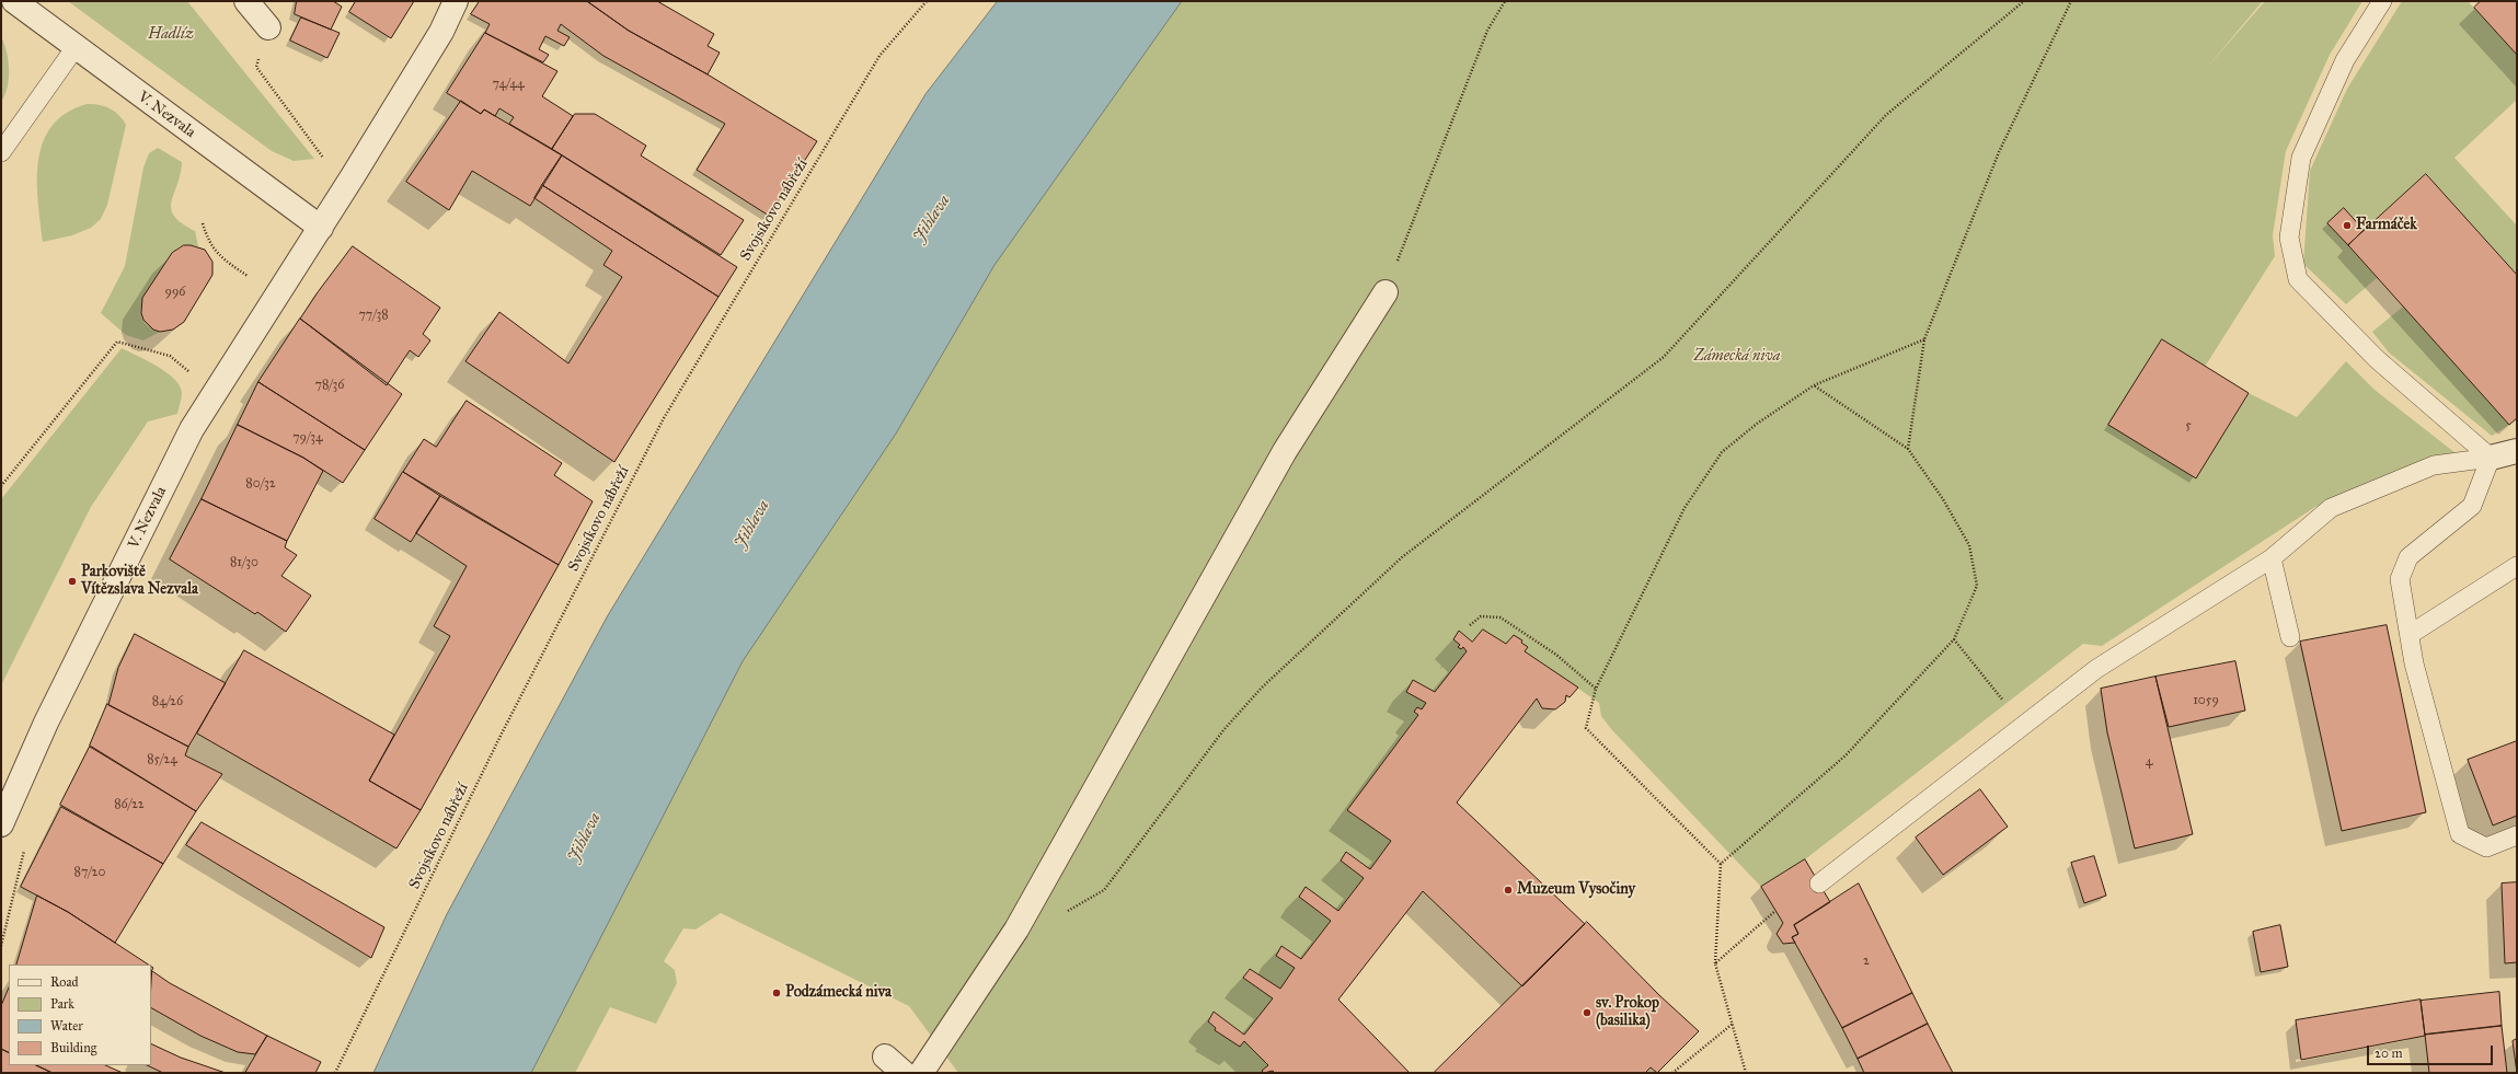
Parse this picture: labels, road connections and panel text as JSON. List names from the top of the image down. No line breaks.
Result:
{"streets":{"street":["V. Nezvala"],"path":["Svojsíkovo nábřeží"]},"water":["Jihlava"],"parks":["Hadlíz","Zámecká niva"],"places":["Farmáček","Parkoviště Vítězslava Nezvala","Muzeum Vysočiny","Podzámecká niva","sv. Prokop (basilika)"],"house_numbers":["74/44","996","77/38","78/36","5","79/34","80/32","81/30","1059","84/26","85/24","4","86/22","87/20","2"],"legend":["Road","Park","Water","Building"],"scale_bar":"20 m"}
